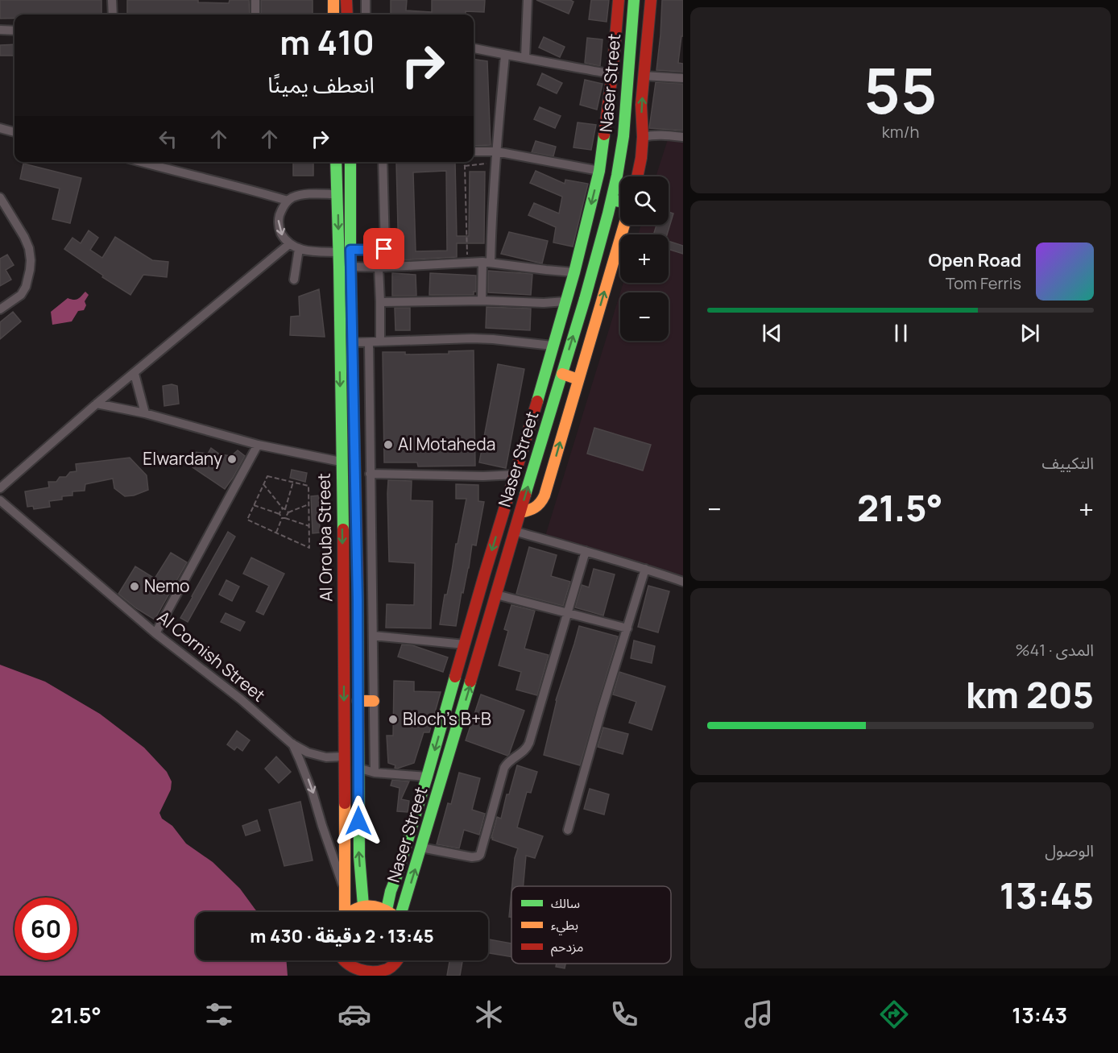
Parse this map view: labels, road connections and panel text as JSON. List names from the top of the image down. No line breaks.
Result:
{"streets":{"main road":["Naser Street","Al Orouba Street"],"street":["Al Cornish Street"]},"crossings":[["Al Orouba Street","Al Cornish Street"]],"places":["Al Motaheda","Elwardany","Nemo","Bloch's B+B"],"legend":["سالك","بطيء","مزدحم"],"page":{"tile":[["55","km/h"],"التكييف",["المدى · 41%","205 km"],["الوصول","13:45"]],"turn":["410 m","انعطف يمينًا"],"map_buttons":["+","−"],"song":["Open Road","Tom Ferris"],"heat":["−","21.5°","+"],"limit":"60","trip":"13:45 · 2 دقيقة · 430 m","tabs":["13:43","21.5°"]}}
